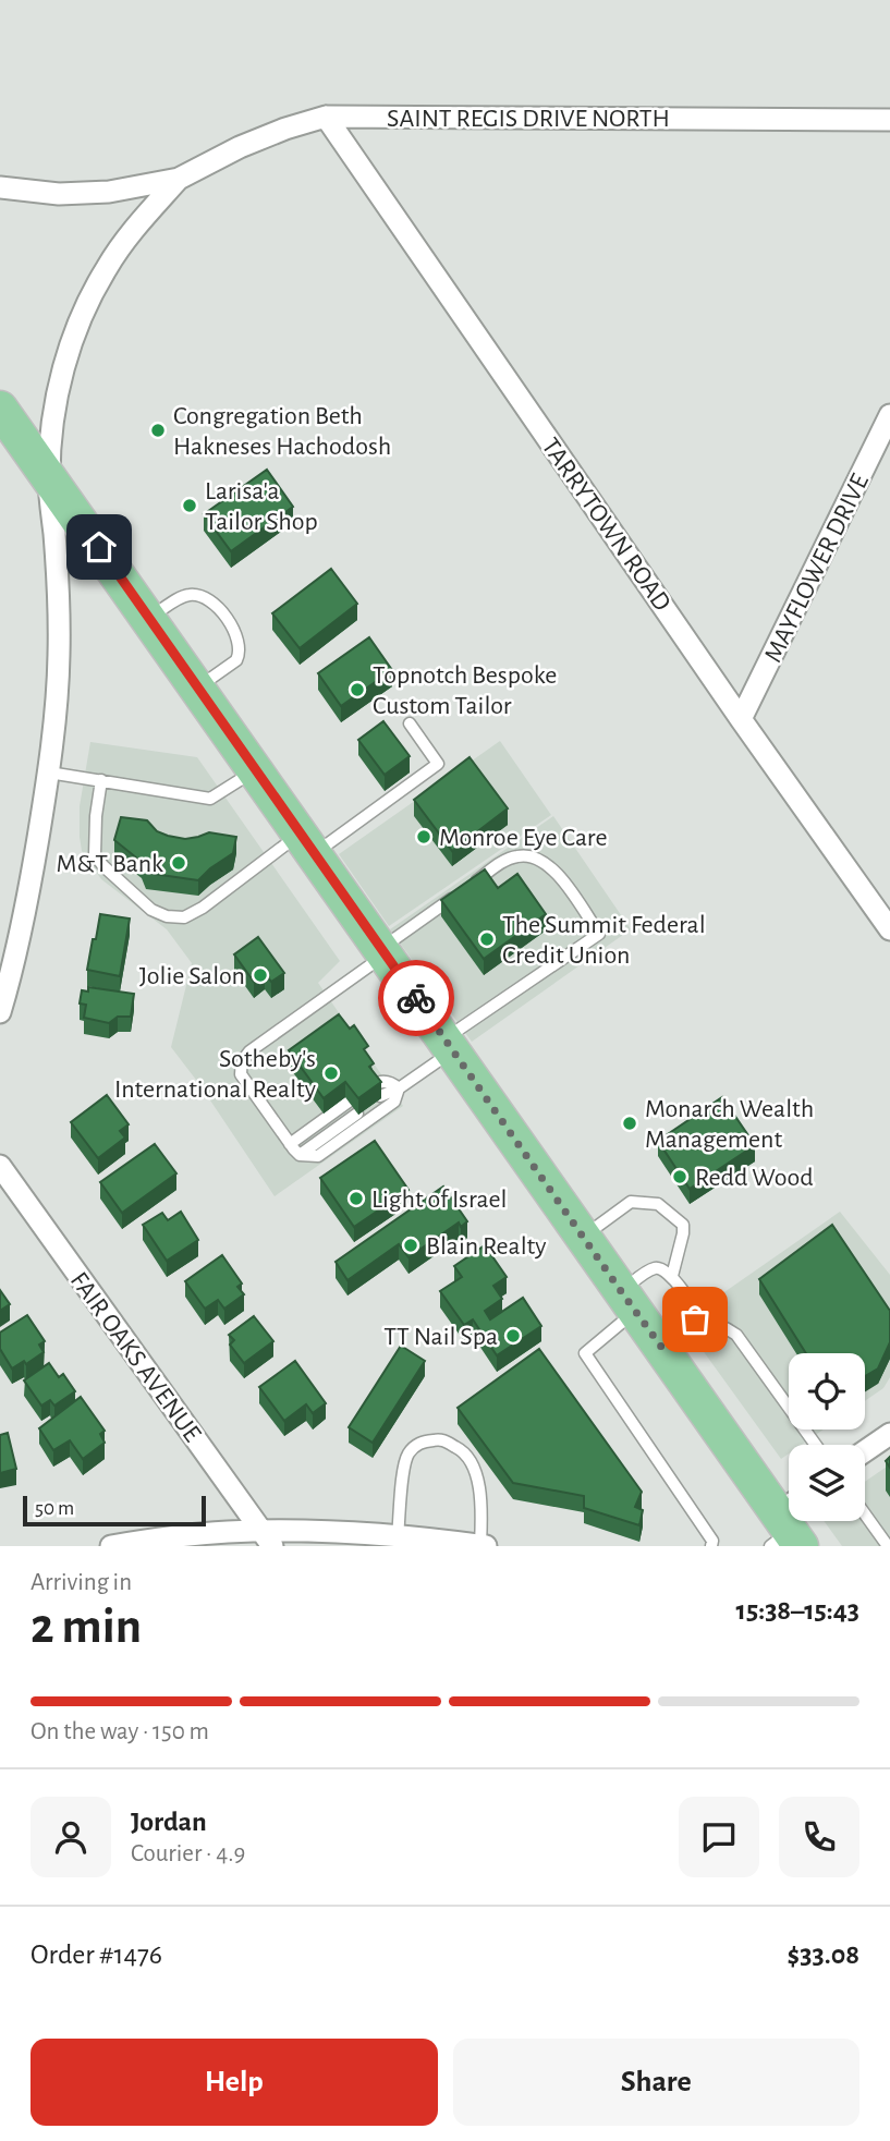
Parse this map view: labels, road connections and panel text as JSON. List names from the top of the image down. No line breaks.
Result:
{"streets":{"street":["SAINT REGIS DRIVE NORTH","TARRYTOWN ROAD","MAYFLOWER DRIVE","FAIR OAKS AVENUE"]},"crossings":[["SAINT REGIS DRIVE NORTH","TARRYTOWN ROAD"],["TARRYTOWN ROAD","MAYFLOWER DRIVE"]],"places":["Congregation Beth Hakneses Hachodosh","Larisa'a Tailor Shop","Topnotch Bespoke Custom Tailor","Monroe Eye Care","M&T Bank","The Summit Federal Credit Union","Jolie Salon","Sotheby's International Realty","Monarch Wealth Management","Redd Wood","Light of Israel","Blain Realty","TT Nail Spa"],"scale_bar":"50 m","page":{"scale":"50 m","heading":["2 min","Arriving in","15:38–15:43"],"panel":["Jordan","Courier · 4.9","Order #1476","$33.08"],"bar":"On the way · 150 m","buttons":["Help","Share"]}}
